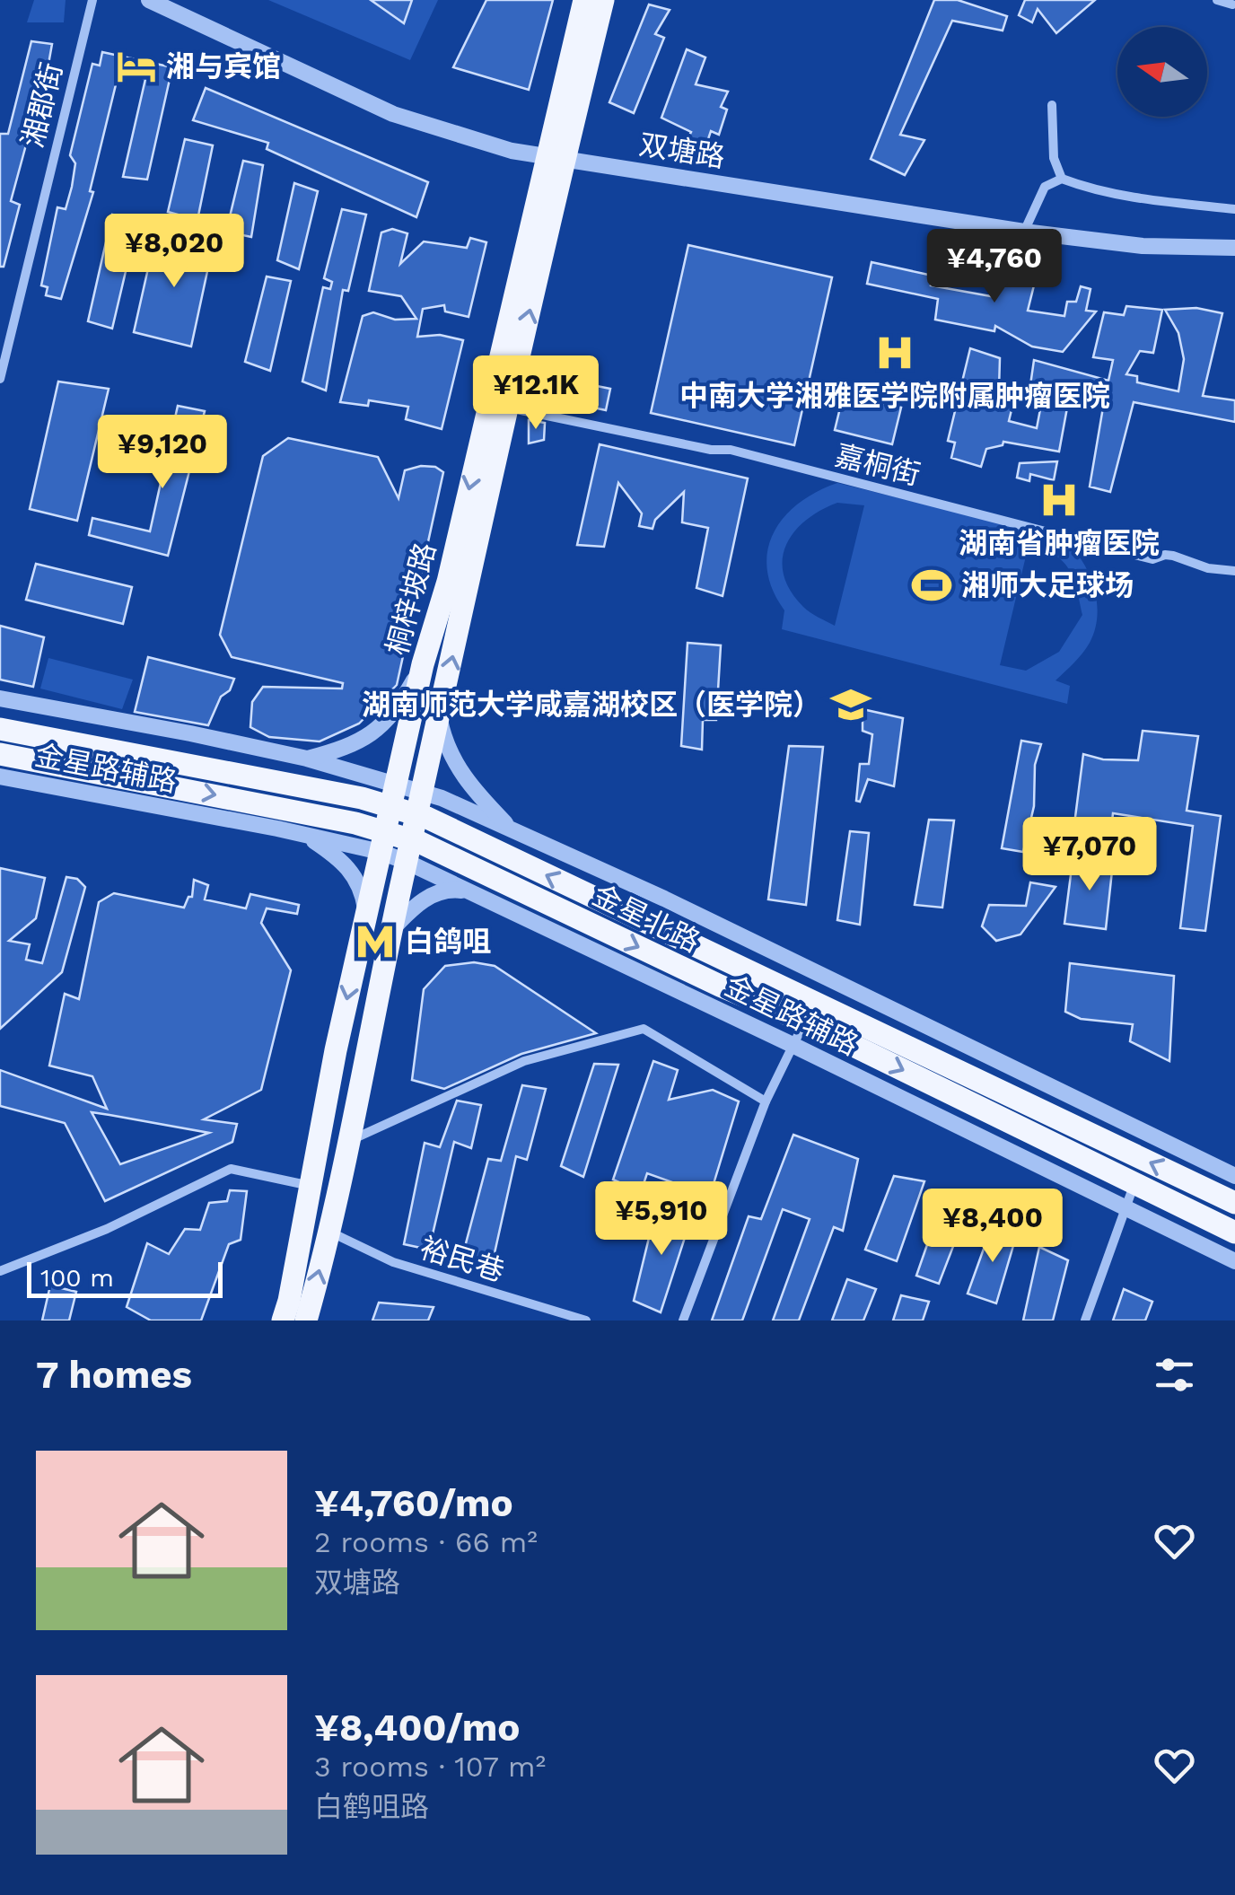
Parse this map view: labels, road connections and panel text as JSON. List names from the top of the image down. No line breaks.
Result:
{"streets":{"main road":["桐梓坡路","金星北路"],"street":["湘郡街","双塘路","嘉桐街","金星路辅路","裕民巷"]},"crossings":[["双塘路","桐梓坡路"],["嘉桐街","桐梓坡路"],["桐梓坡路","金星路辅路"],["桐梓坡路","金星北路"],["桐梓坡路","裕民巷"],["金星路辅路","金星北路"]],"places":{"hotel":["湘与宾馆"],"hospital":["中南大学湘雅医学院附属肿瘤医院","湖南省肿瘤医院"],"sports":["湘师大足球场"],"school or university":["湖南师范大学咸嘉湖校区（医学院）"],"metro station":["白鸽咀"]},"scale_bar":"100 m","north":"left","page":{"price":["¥8,020","¥4,760","¥12.1K","¥9,120","¥7,070","¥5,910","¥8,400"],"scale":"100 m","heading":"7 homes","list":[{"name":"¥4,760/mo","note":"2 rooms · 66 m² · 双塘路"},{"name":"¥8,400/mo","note":"3 rooms · 107 m² · 白鹤咀路"}]}}
